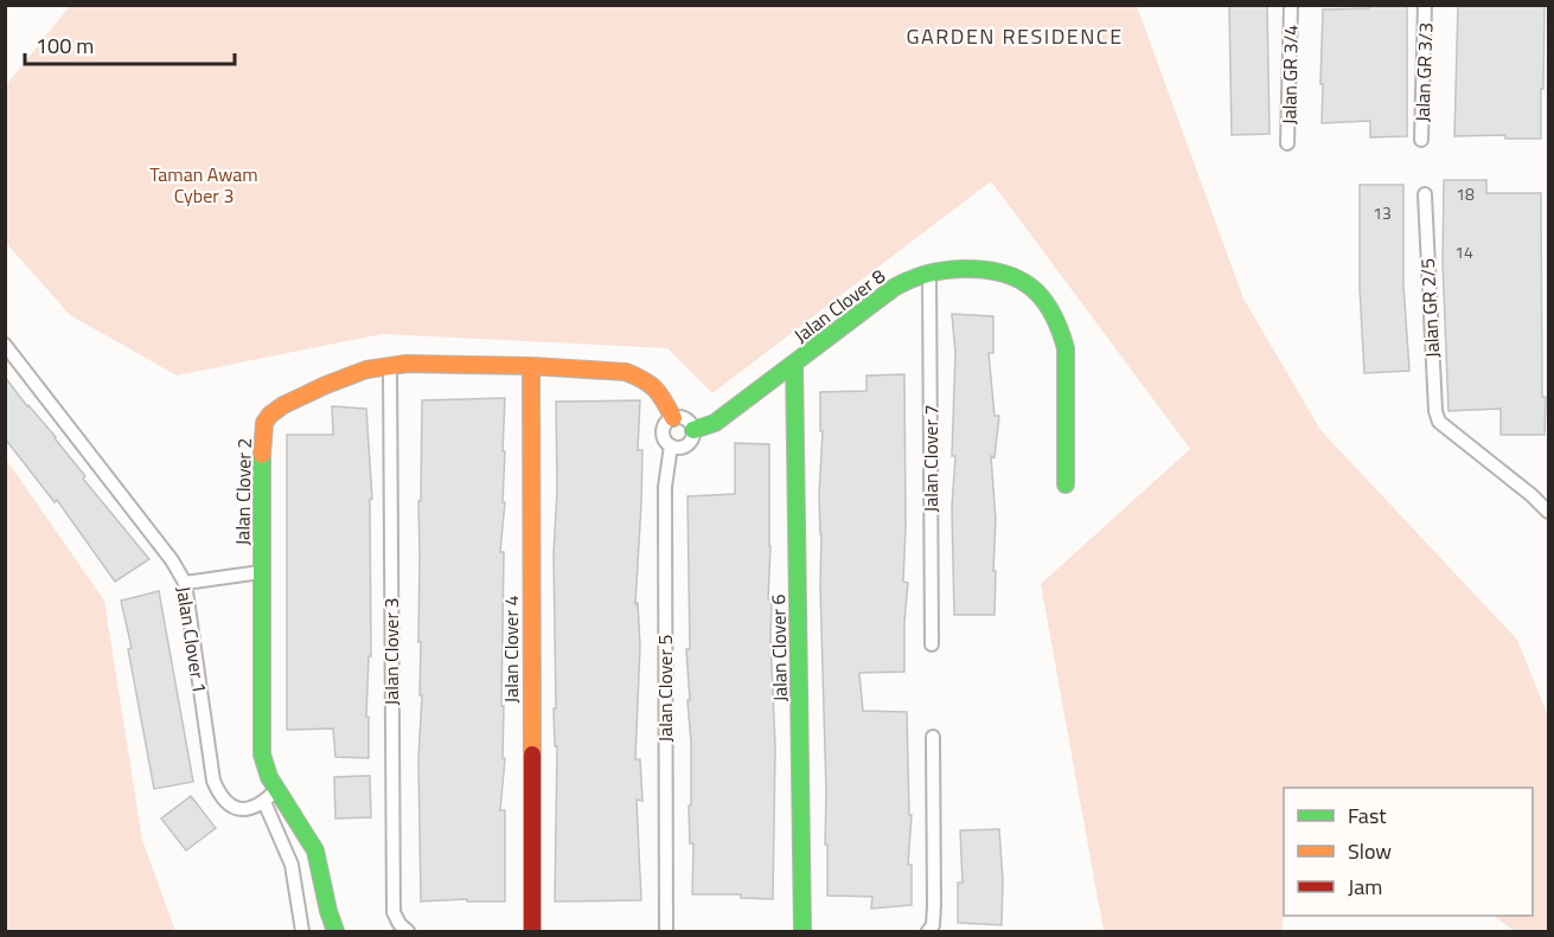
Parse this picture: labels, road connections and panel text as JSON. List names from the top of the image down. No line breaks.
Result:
{"streets":{"street":["Jalan GR 3/3","Jalan GR 3/4","Jalan Clover 8","Jalan GR 2/5","Jalan Clover 7","Jalan Clover 2","Jalan Clover 1","Jalan Clover 6","Jalan Clover 4","Jalan Clover 3","Jalan Clover 5"]},"crossings":[["Jalan Clover 8","Jalan Clover 7"],["Jalan Clover 8","Jalan Clover 2"],["Jalan Clover 8","Jalan Clover 6"],["Jalan Clover 8","Jalan Clover 5"],["Jalan Clover 2","Jalan Clover 1"],["Jalan Clover 2","Jalan Clover 4"],["Jalan Clover 2","Jalan Clover 3"],["Jalan Clover 2","Jalan Clover 5"]],"districts":["GARDEN RESIDENCE"],"parks":["Taman Awam Cyber 3"],"house_numbers":["18","13","14"],"legend":["Fast","Slow","Jam"],"scale_bar":"100 m"}
